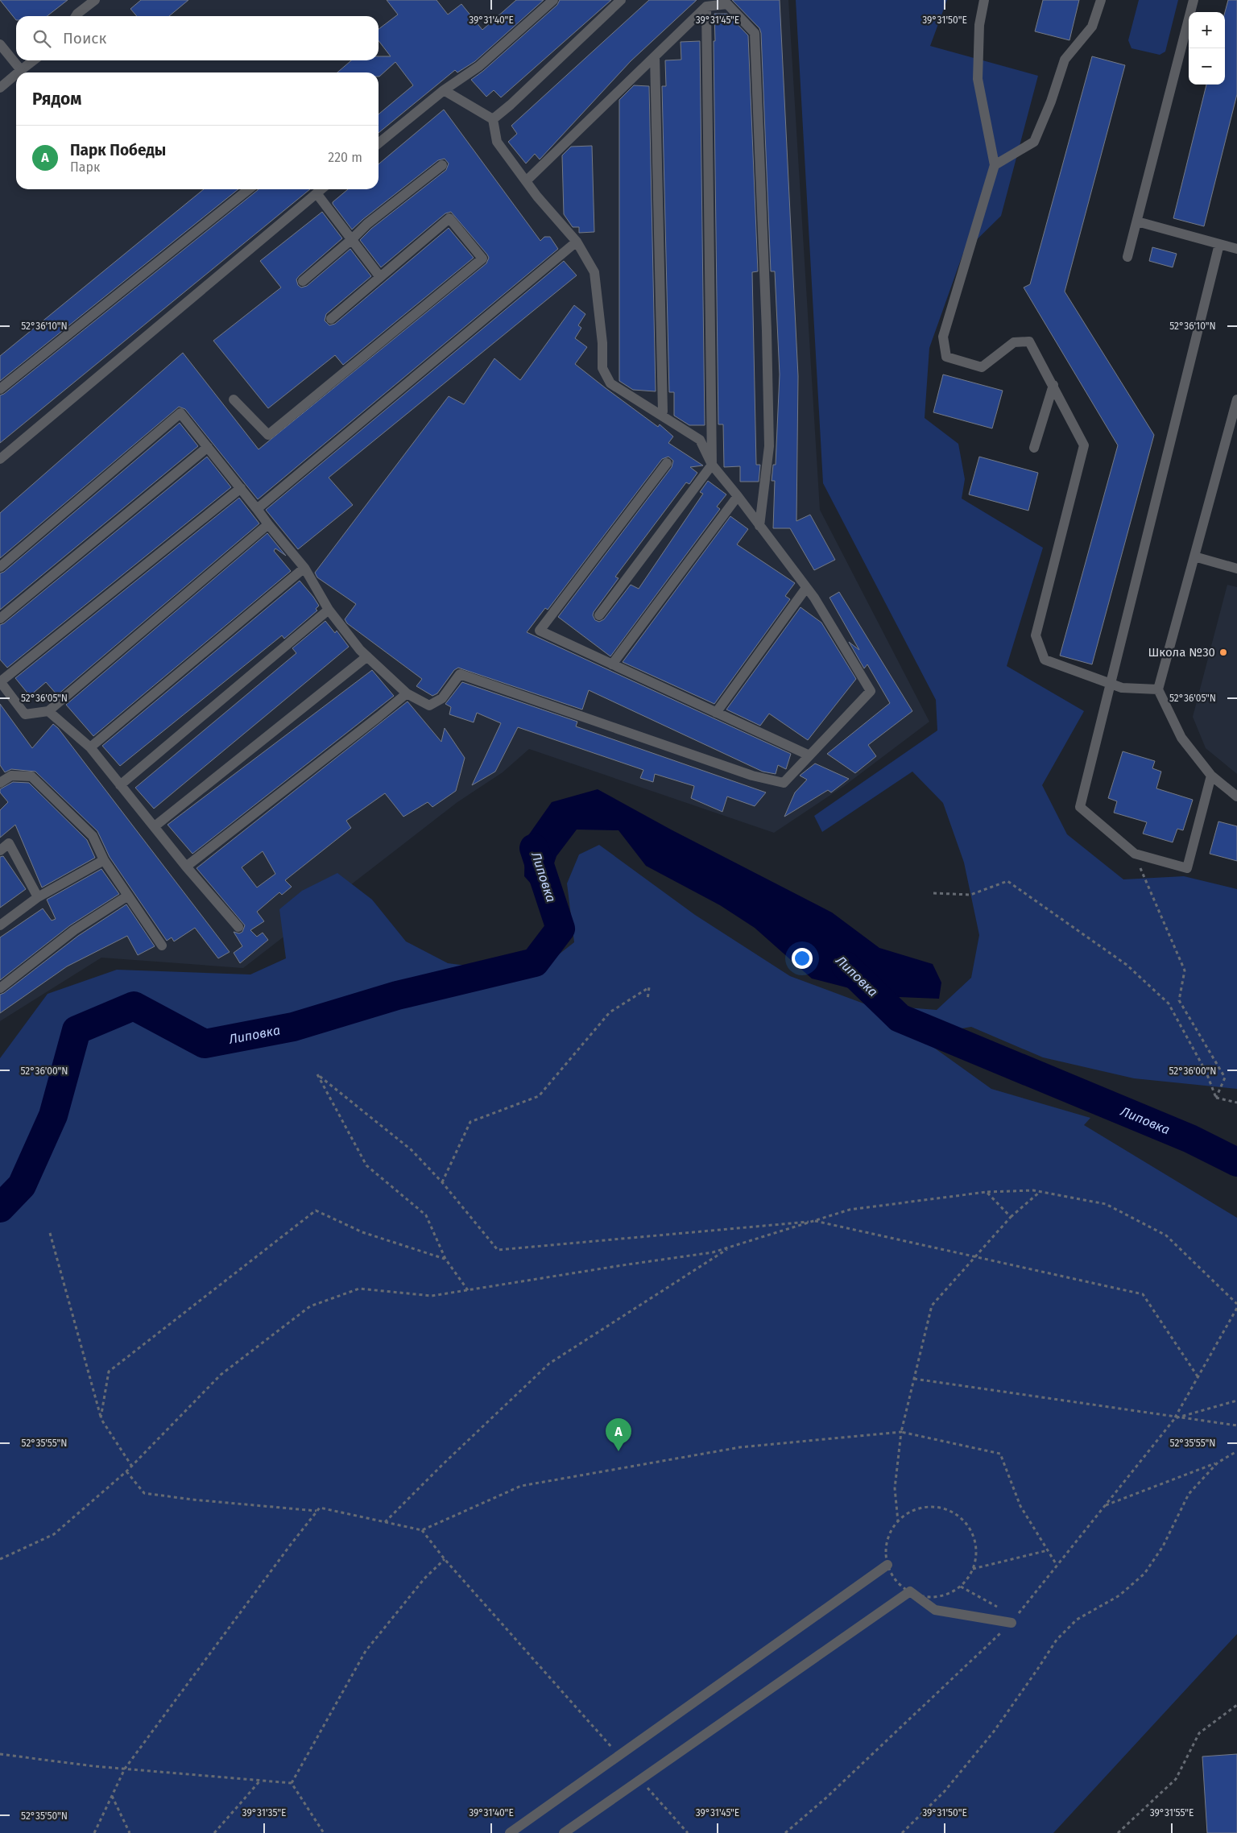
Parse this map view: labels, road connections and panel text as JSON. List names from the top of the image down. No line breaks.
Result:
{"water":["Липовка"],"places":["Школа №30"],"page":{"map_buttons":["+","−"],"search":"Поиск","heading":"Рядом","list":[{"mark":"A","name":"Парк Победы","note":"Парк","value":"220 m"}],"pins":"A"},"coordinates":["39°31'40\"E","39°31'45\"E","39°31'50\"E","52°36'10\"N","52°36'05\"N","52°36'00\"N","52°35'55\"N","39°31'35\"E","39°31'55\"E","52°35'50\"N"]}
